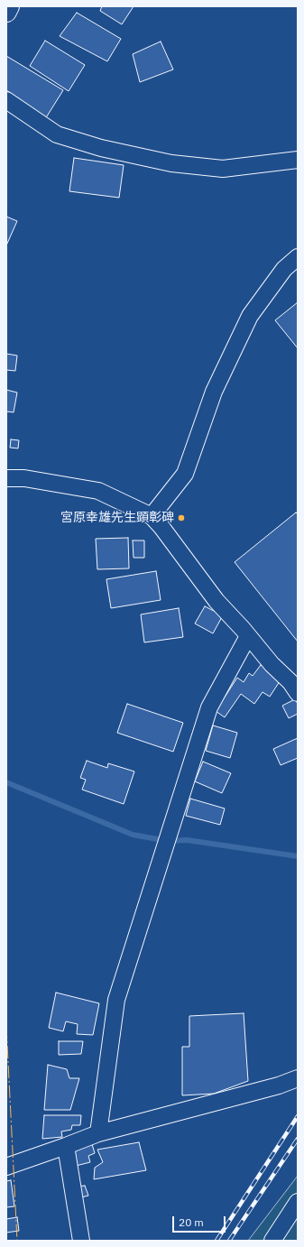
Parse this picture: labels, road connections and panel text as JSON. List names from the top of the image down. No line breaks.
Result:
{"places":["宮原幸雄先生顕彰碑"],"scale_bar":"20 m"}
